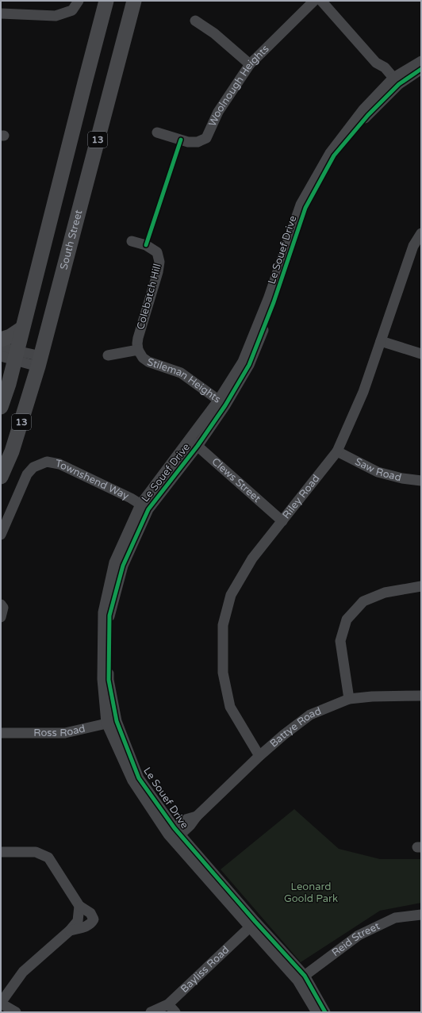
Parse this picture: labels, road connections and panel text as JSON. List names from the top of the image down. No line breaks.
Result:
{"streets":{"highway":["13","South Street"],"street":["Woolnough Heights","Le Souef Drive","Colebatch Hill","Stileman Heights","Saw Road","Clews Street","Townshend Way","Riley Road","Battye Road","Ross Road","Reid Street","Bayliss Road"]},"crossings":[["Le Souef Drive","Stileman Heights"],["Le Souef Drive","Clews Street"],["Le Souef Drive","Townshend Way"],["Le Souef Drive","Battye Road"],["Le Souef Drive","Ross Road"],["Le Souef Drive","Reid Street"],["Le Souef Drive","Bayliss Road"],["Colebatch Hill","Stileman Heights"],["Saw Road","Riley Road"],["Clews Street","Riley Road"],["Riley Road","Battye Road"]],"parks":["Leonard Goold Park"]}
